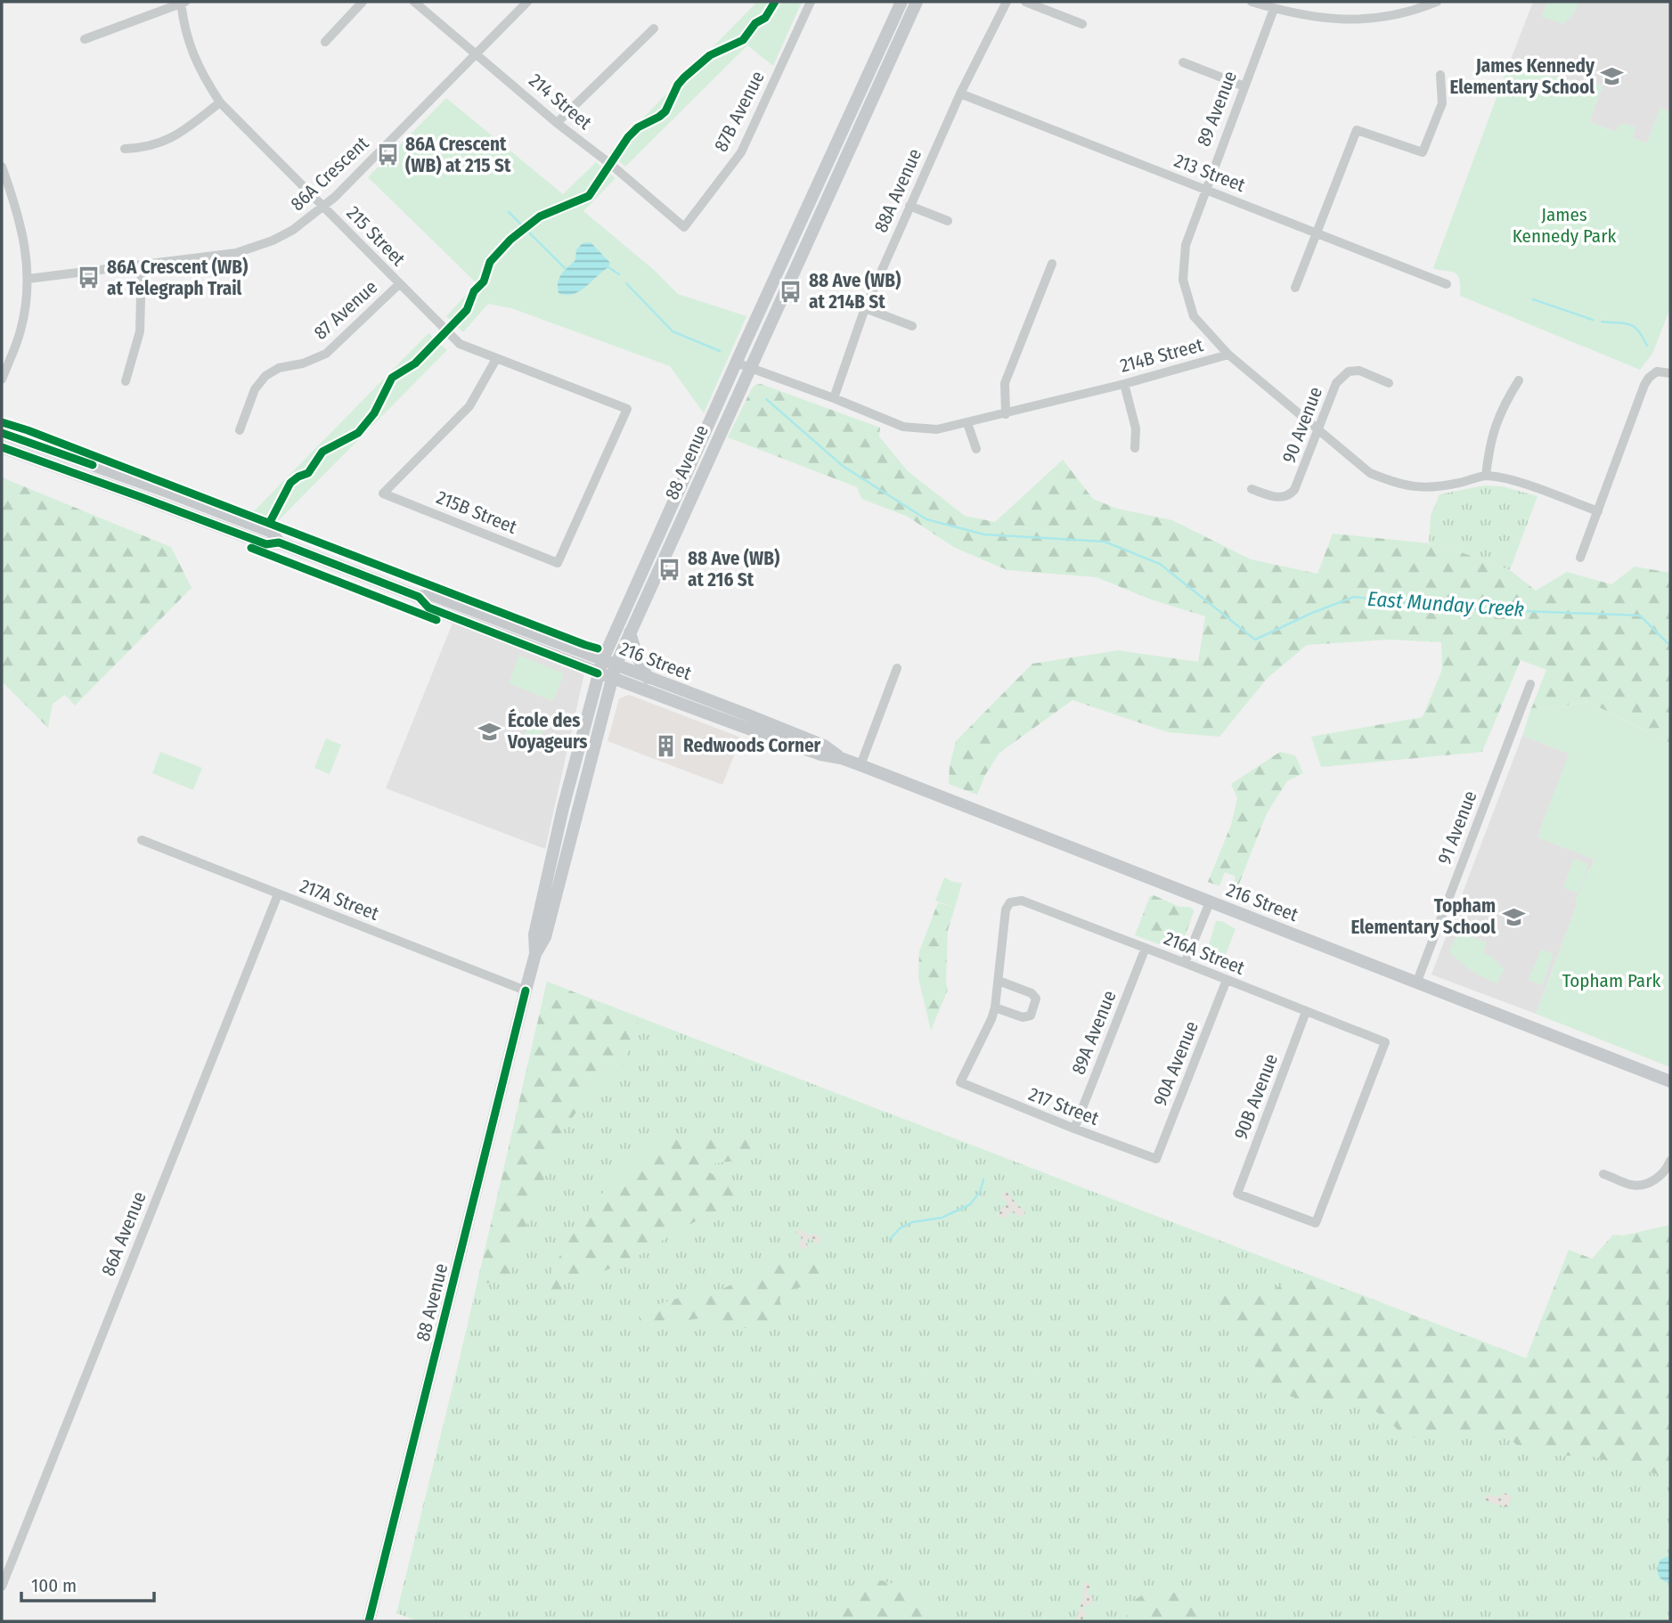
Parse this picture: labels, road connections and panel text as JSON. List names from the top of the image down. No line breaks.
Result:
{"streets":{"main road":["88 Avenue","216 Street"],"street":["214 Street","89 Avenue","87B Avenue","213 Street","86A Crescent","88A Avenue","215 Street","87 Avenue","214B Street","90 Avenue","215B Street","91 Avenue","217A Street","216A Street","89A Avenue","90A Avenue","90B Avenue","217 Street","86A Avenue"]},"crossings":[["214 Street","87B Avenue"],["214 Street","86A Crescent"],["89 Avenue","213 Street"],["89 Avenue","214B Street"],["213 Street","88A Avenue"],["86A Crescent","215 Street"],["88A Avenue","214B Street"],["215 Street","87 Avenue"],["215 Street","215B Street"],["214B Street","90 Avenue"],["214B Street","88 Avenue"],["88 Avenue","216 Street"],["88 Avenue","217A Street"],["216 Street","91 Avenue"],["217A Street","86A Avenue"],["216A Street","89A Avenue"],["216A Street","90A Avenue"],["216A Street","90B Avenue"],["89A Avenue","217 Street"],["90A Avenue","217 Street"]],"water":["East Munday Creek"],"parks":["James Kennedy Park","Topham Park"],"places":{"school or university":["James Kennedy Elementary School","École des Voyageurs","Topham Elementary School"],"bus stop":["86A Crescent (WB) at 215 St","86A Crescent (WB) at Telegraph Trail","88 Ave (WB) at 214B St","88 Ave (WB) at 216 St"],"building":["Redwoods Corner"]},"scale_bar":"100 m"}
